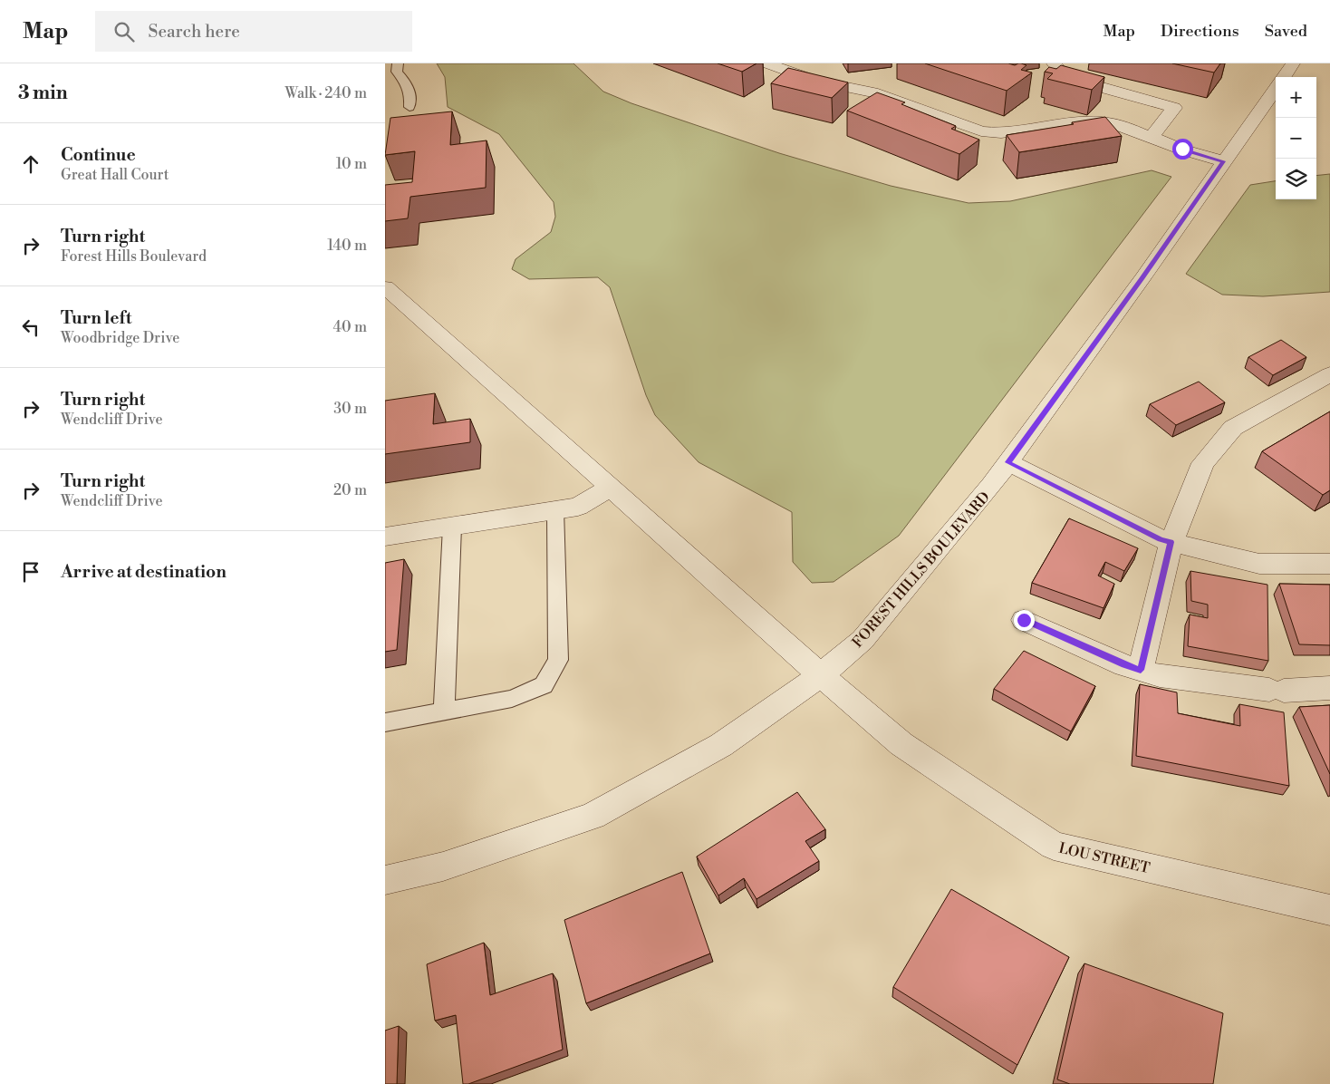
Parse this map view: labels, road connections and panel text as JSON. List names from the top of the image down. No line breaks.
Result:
{"streets":{"street":["FOREST HILLS BOULEVARD","LOU STREET"]},"crossings":[["FOREST HILLS BOULEVARD","LOU STREET"]],"page":{"header":"Map","search":"Search here","nav":["Map","Directions","Saved"],"heading":["3 min","Walk · 240 m"],"map_buttons":["+","−"],"list":[["Continue","Great Hall Court","10 m"],["Turn right","Forest Hills Boulevard","140 m"],["Turn left","Woodbridge Drive","40 m"],["Turn right","Wendcliff Drive","30 m"],["Turn right","Wendcliff Drive","20 m"],"Arrive at destination"]}}
